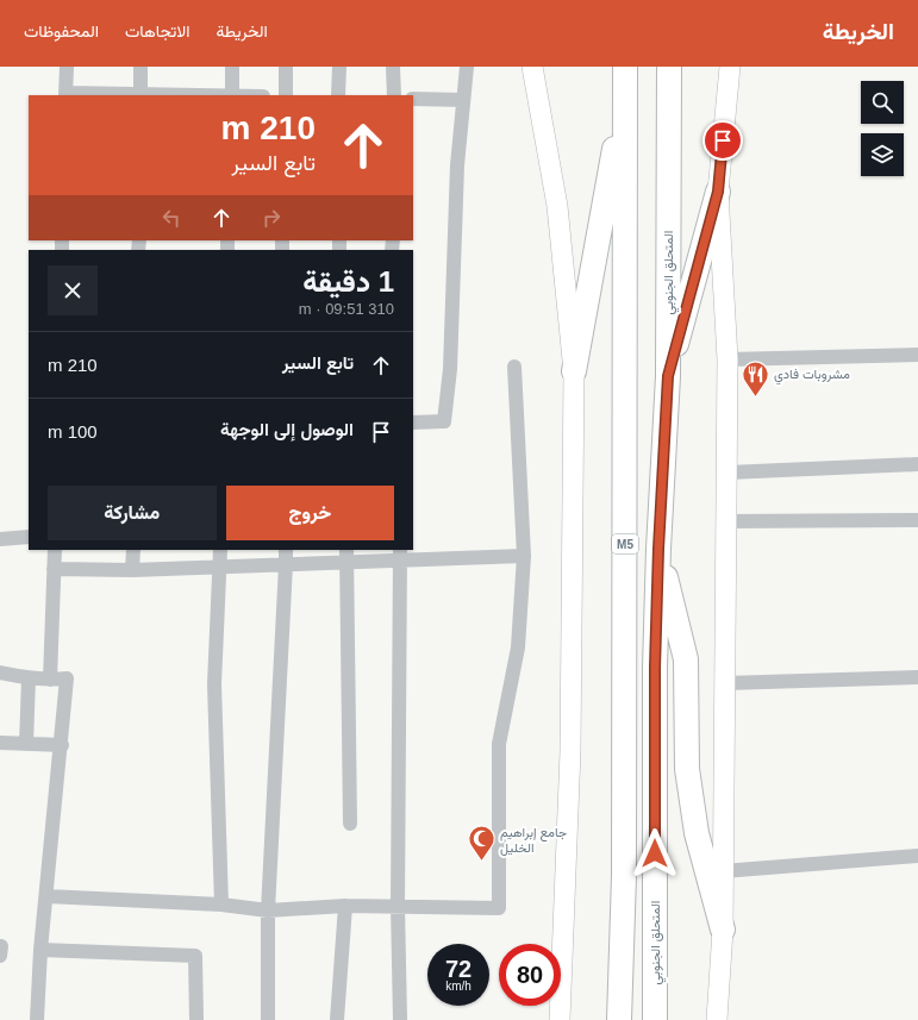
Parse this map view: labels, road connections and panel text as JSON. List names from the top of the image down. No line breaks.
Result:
{"streets":{"highway":["المتحلق الجنوبي","M5"]},"places":{"restaurant":["مشروبات فادي"],"mosque":["جامع إبراهيم الخليل"]},"page":{"header":"الخريطة","nav":["الخريطة","الاتجاهات","المحفوظات"],"turn":["210 m","تابع السير"],"heading":["1 دقيقة","310 m · 09:51"],"list":[{"name":"تابع السير","value":"210 m"},{"name":"الوصول إلى الوجهة","value":"100 m"}],"buttons":["خروج","مشاركة"],"speed":"72 km/h","limit":"80"}}
